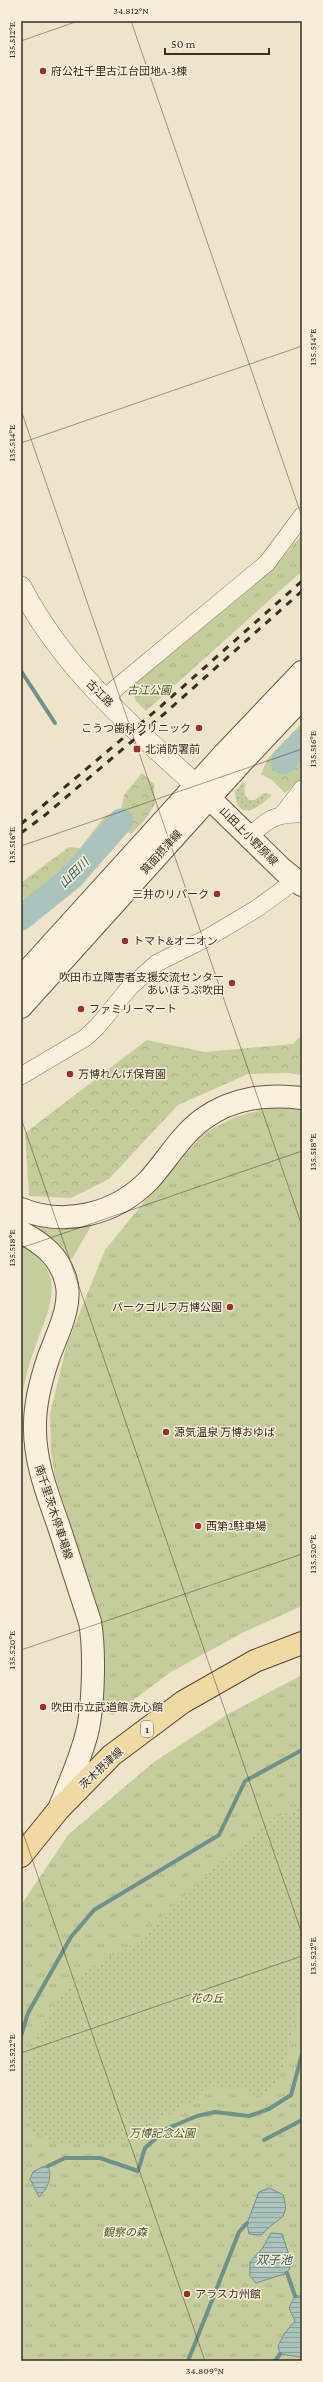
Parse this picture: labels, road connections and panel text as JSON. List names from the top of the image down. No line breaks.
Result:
{"streets":{"main road":["山田上小野原線","箕面摂津線","南千里茨木停車場線","1","茨木摂津線"],"street":["古江路"]},"crossings":[["古江路","山田上小野原線"],["古江路","箕面摂津線"],["山田上小野原線","箕面摂津線"],["南千里茨木停車場線","茨木摂津線"]],"water":["山田川","双子池"],"parks":["古江公園","花の丘","万博記念公園","観察の森"],"places":{"other":["府公社千里古江台団地A-3棟","こうつ歯科クリニック","三井のリパーク","トマト&オニオン","吹田市立障害者支援交流センター あいほうぷ吹田","ファミリーマート","万博れんげ保育園","パークゴルフ万博公園","源気温泉 万博おゆば","西第2駐車場","吹田市立武道館 洗心館","アラスカ州館"],"transit":["北消防署前"]},"scale_bar":"50 m","coordinates":["34.812°N","135.512°E","135.514°E","135.516°E","135.518°E","135.520°E","135.522°E","34.809°N"]}
